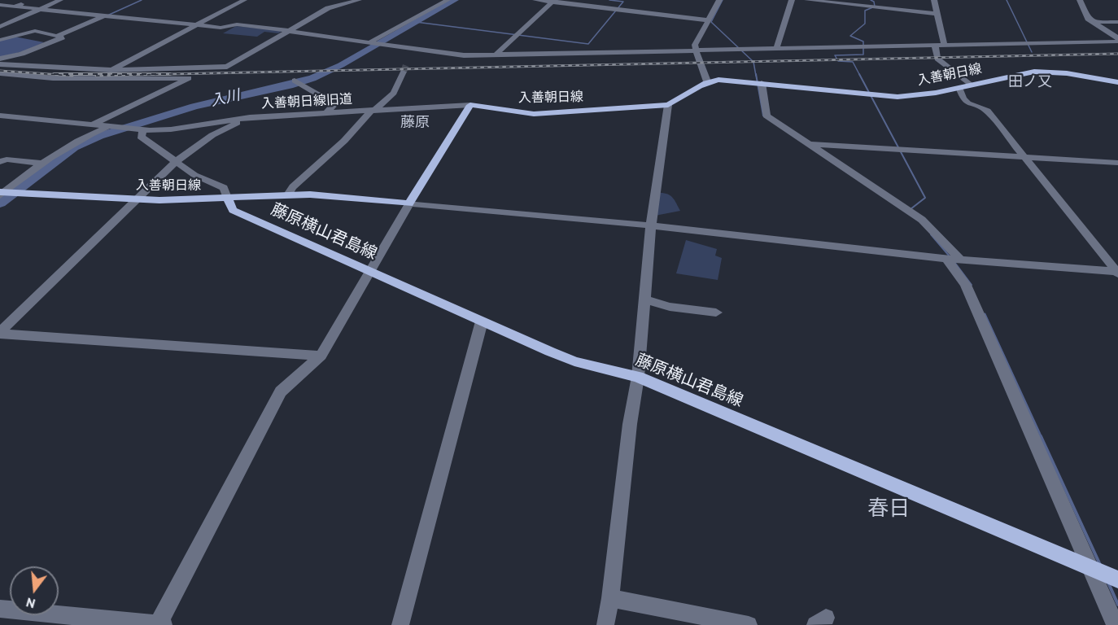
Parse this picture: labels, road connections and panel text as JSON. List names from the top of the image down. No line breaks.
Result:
{"streets":{"main road":["入善朝日線","藤原横山君島線"],"street":["入善朝日線旧道"]},"crossings":[["入善朝日線","入善朝日線旧道"],["入善朝日線","藤原横山君島線"]],"districts":["田ノ又","藤原","春日"],"water":["入川"],"north":"bottom"}
